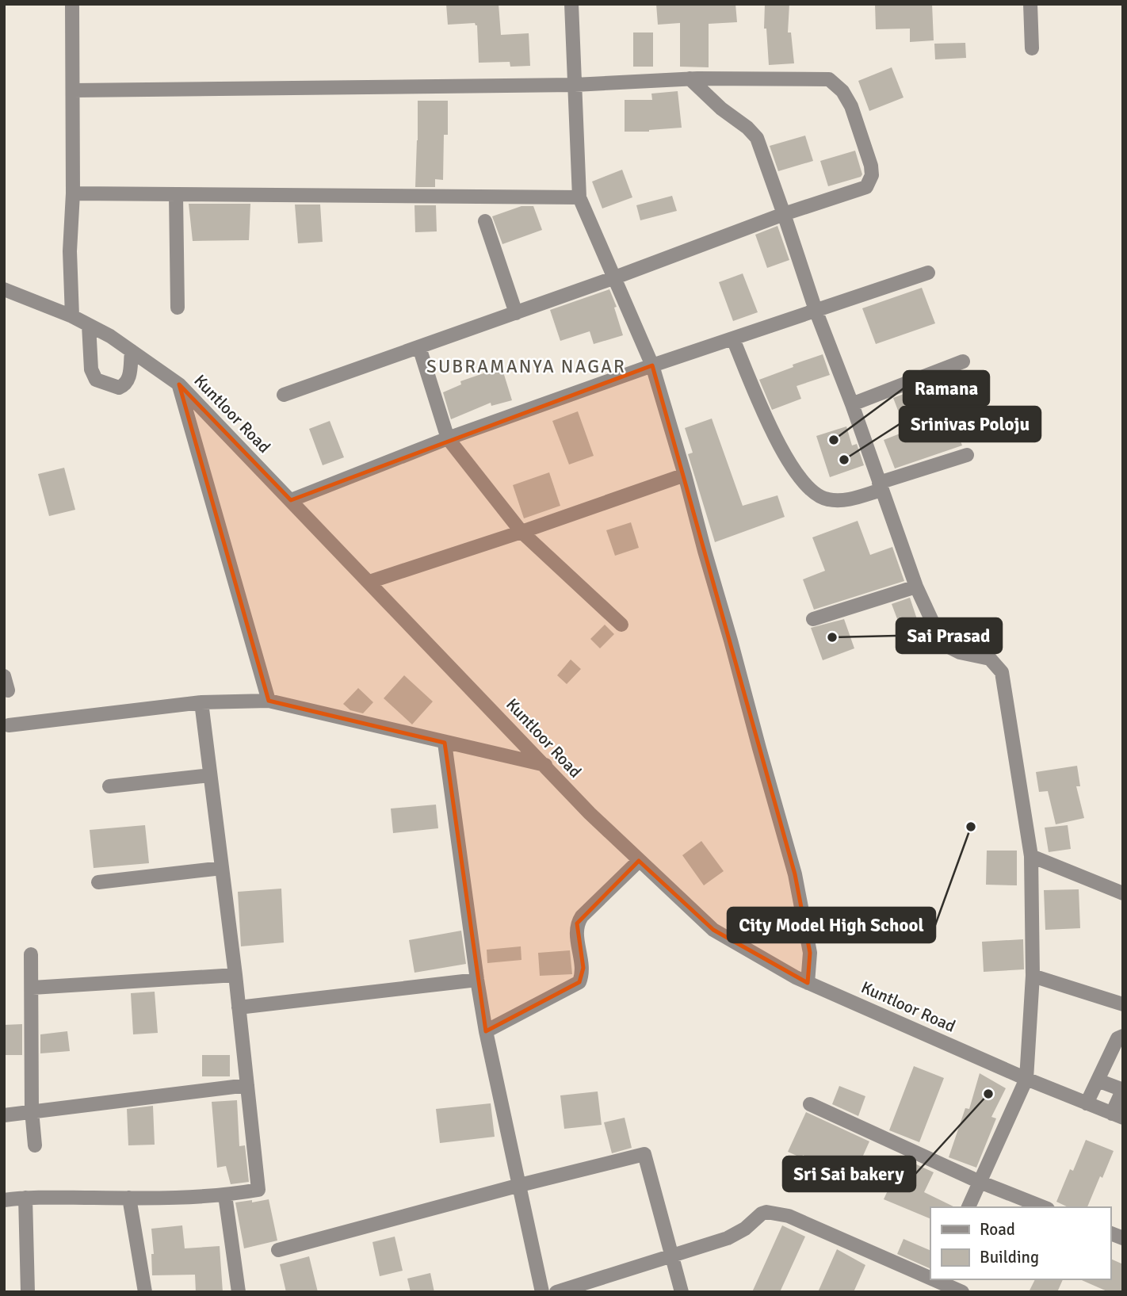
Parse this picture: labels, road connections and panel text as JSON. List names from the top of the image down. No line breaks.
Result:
{"streets":{"street":["Kuntloor Road"]},"districts":["SUBRAMANYA NAGAR"],"places":["Ramana","Srinivas Poloju","Sai Prasad","City Model High School","Sri Sai bakery"],"legend":["Road","Building"]}
